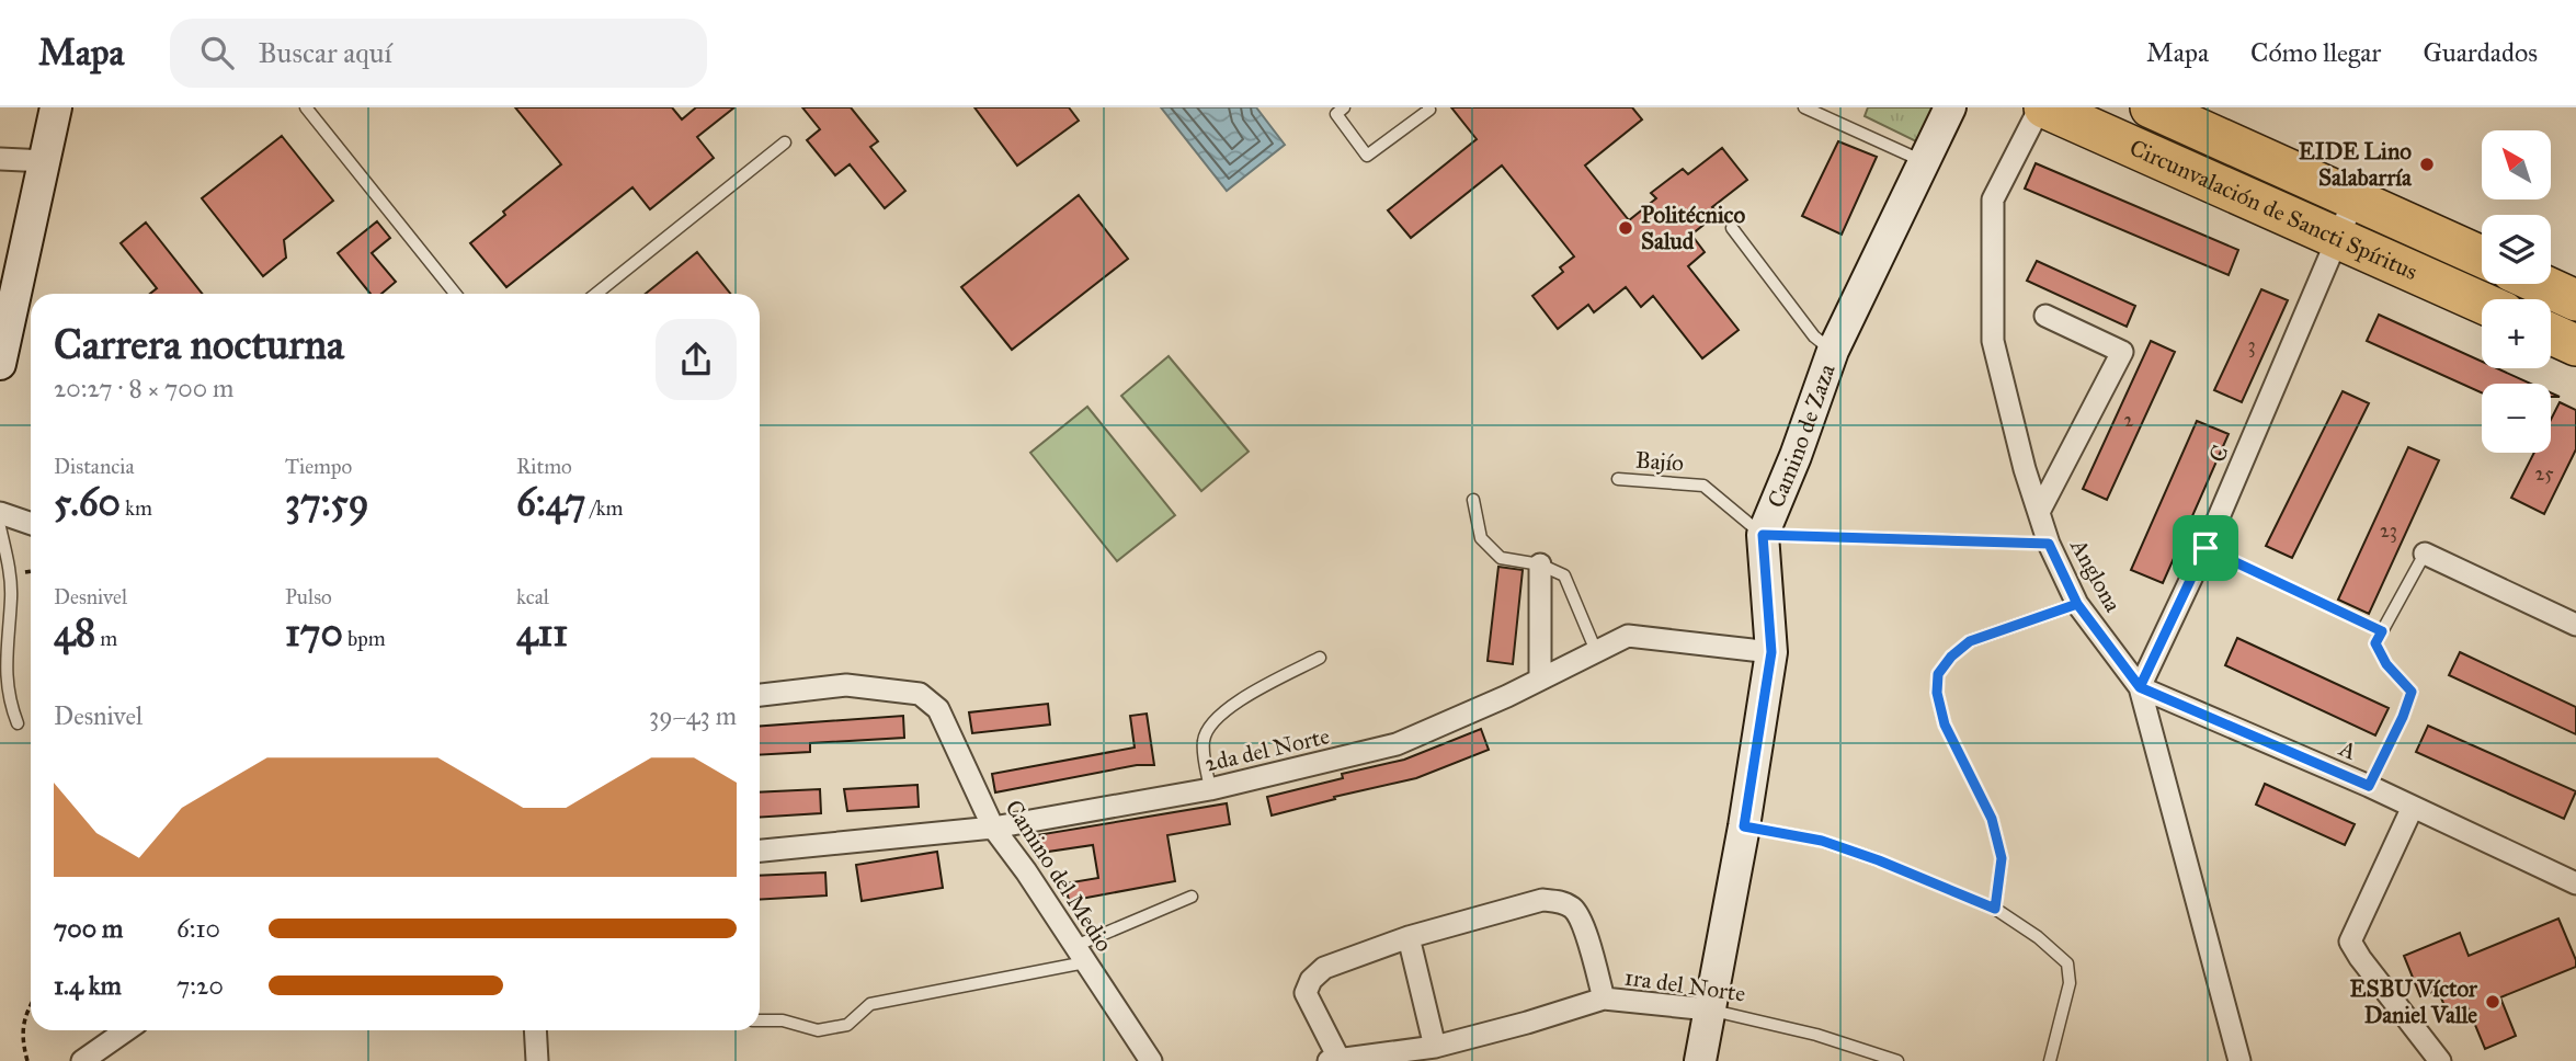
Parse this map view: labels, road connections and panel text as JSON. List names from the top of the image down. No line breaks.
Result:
{"streets":{"highway":["Circunvalación de Sancti Spíritus"],"street":["Camino de Zaza","C","Anglona","2da del Norte","A","Camino del Medio","1ra del Norte"],"lane":["Bajío"]},"crossings":[["Circunvalación de Sancti Spíritus","C"],["Circunvalación de Sancti Spíritus","Anglona"],["Camino de Zaza","Bajío"],["Camino de Zaza","2da del Norte"],["Camino de Zaza","1ra del Norte"],["C","Anglona"],["C","A"],["Anglona","A"],["2da del Norte","Camino del Medio"]],"places":["EIDE Lino Salabarría","Politécnico Salud","ESBU Víctor Daniel Valle"],"house_numbers":["3","2","25","23"],"north":"top left","page":{"header":"Mapa","search":"Buscar aquí","nav":["Mapa","Cómo llegar","Guardados"],"map_buttons":["+","−"],"heading":["Carrera nocturna","20:27 · 8 × 700 m"],"stats":[["Distancia","5.60 km"],["Tiempo","37:59"],["Ritmo","6:47 /km"],["Desnivel","48 m"],["Pulso","170 bpm"],["kcal","411"]],"chart":["Desnivel","39–43 m"],"list":[{"name":"700 m","note":"6:10"},{"name":"1.4 km","note":"7:20"}]}}
